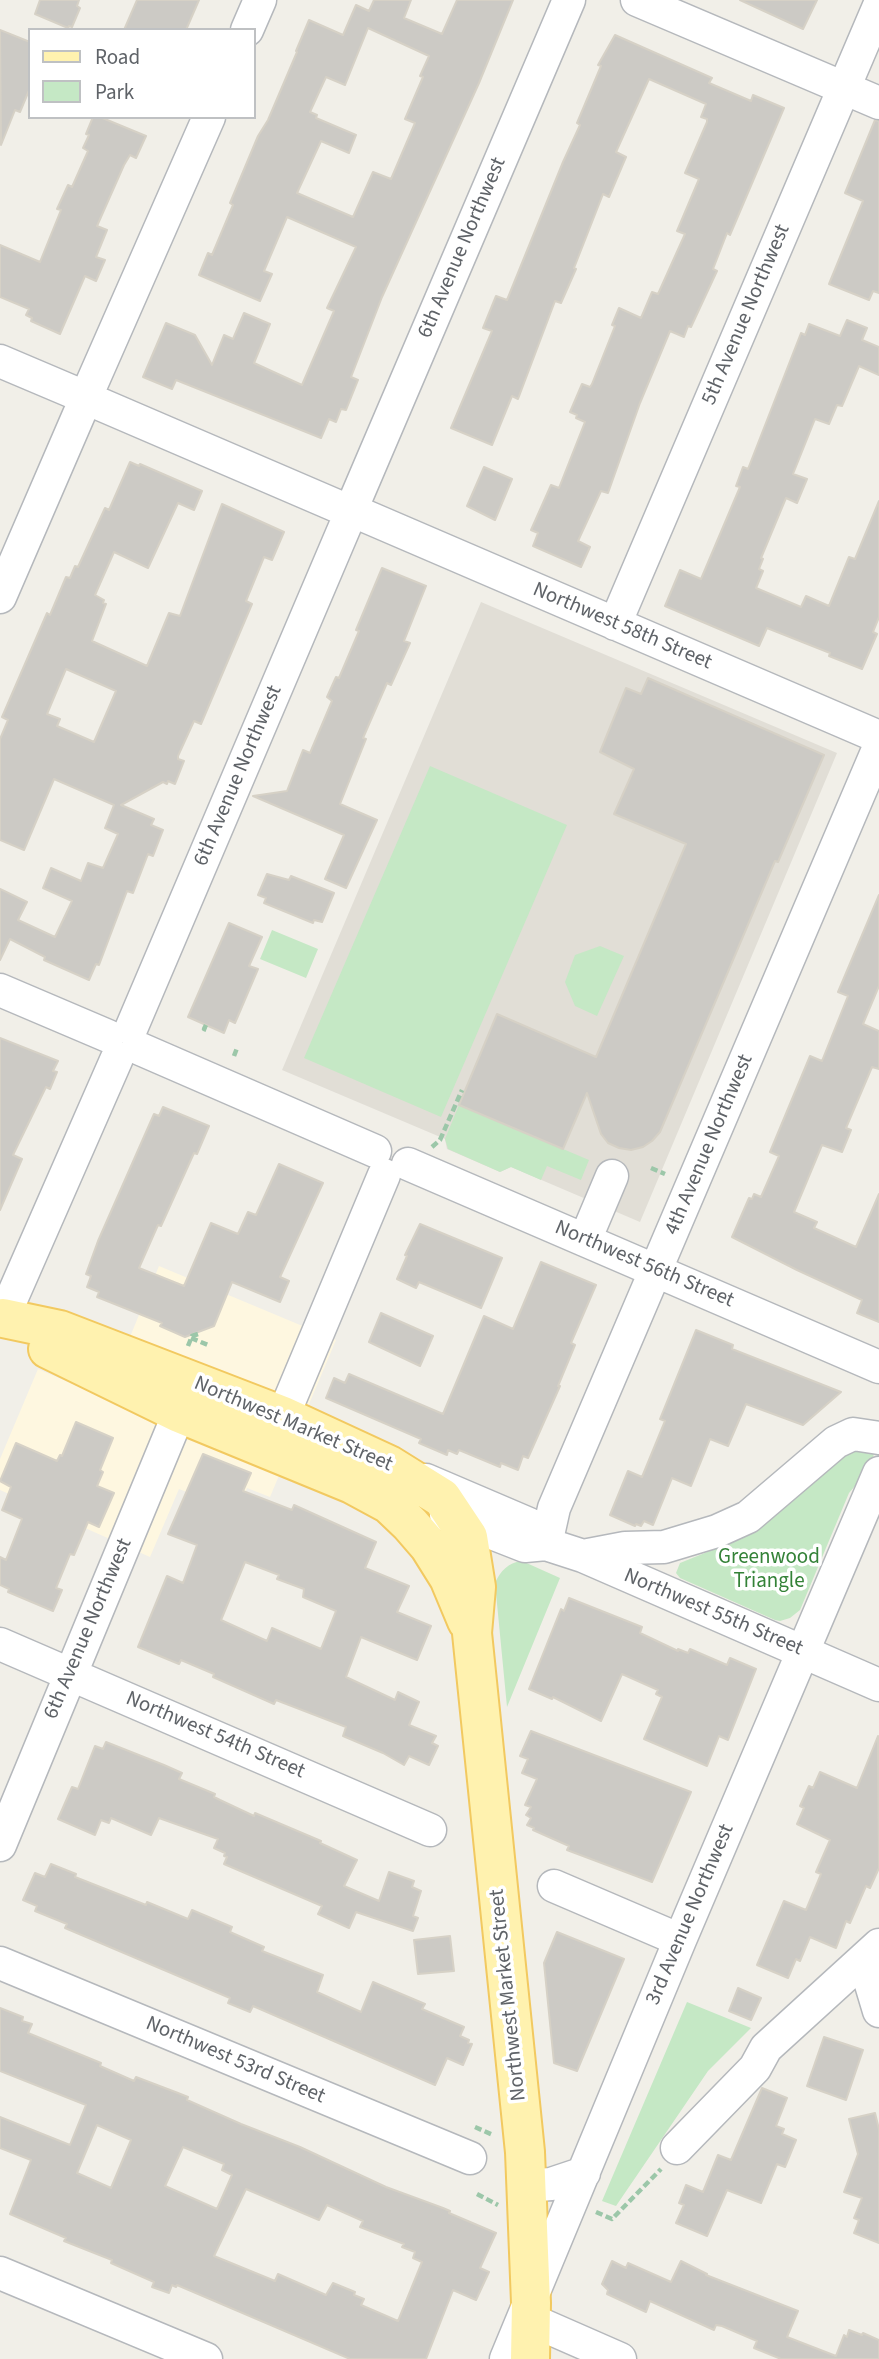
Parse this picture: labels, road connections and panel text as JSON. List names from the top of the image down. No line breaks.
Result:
{"streets":{"main road":["Northwest Market Street"],"street":["6th Avenue Northwest","5th Avenue Northwest","Northwest 58th Street","4th Avenue Northwest","Northwest 56th Street","Northwest 55th Street","Northwest 54th Street","3rd Avenue Northwest","Northwest 53rd Street"]},"crossings":[["6th Avenue Northwest","Northwest 58th Street"],["6th Avenue Northwest","Northwest 56th Street"],["6th Avenue Northwest","Northwest Market Street"],["6th Avenue Northwest","Northwest 54th Street"],["5th Avenue Northwest","Northwest 58th Street"],["4th Avenue Northwest","Northwest 56th Street"],["4th Avenue Northwest","Northwest 55th Street"],["Northwest Market Street","Northwest 55th Street"],["Northwest Market Street","3rd Avenue Northwest"],["Northwest 55th Street","3rd Avenue Northwest"]],"parks":["Greenwood Triangle"],"legend":["Road","Park"]}
